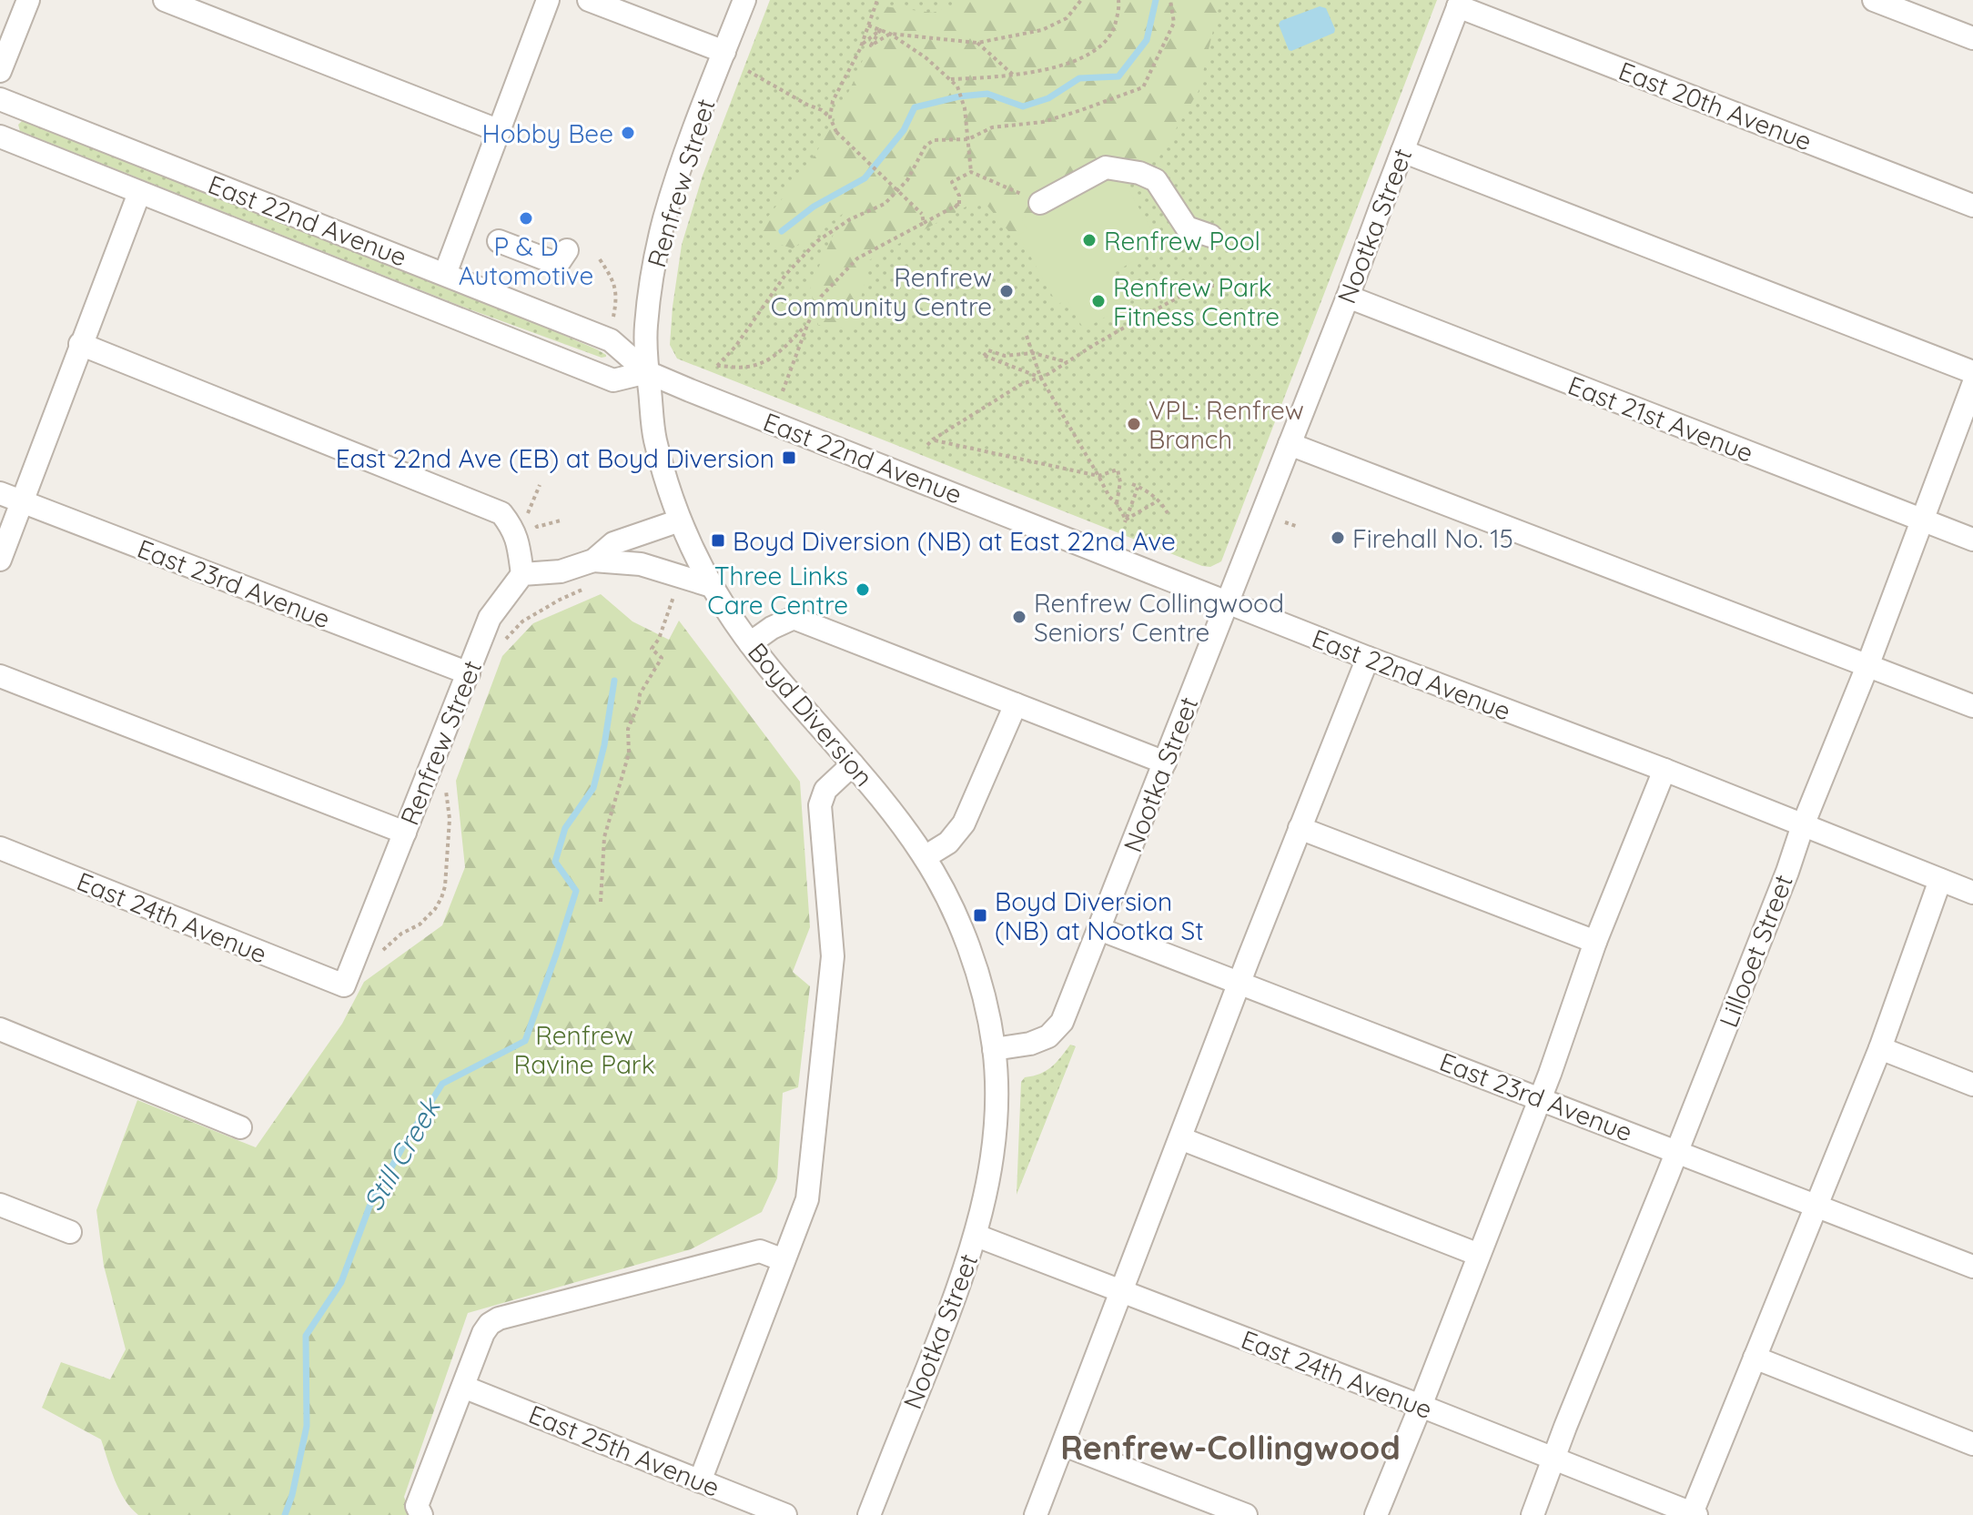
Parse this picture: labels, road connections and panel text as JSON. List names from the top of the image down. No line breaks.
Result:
{"streets":{"street":["East 20th Avenue","Renfrew Street","East 22nd Avenue","Nootka Street","East 21st Avenue","East 23rd Avenue","Boyd Diversion","East 24th Avenue","Lillooet Street","East 25th Avenue"]},"crossings":[["East 20th Avenue","Nootka Street"],["Renfrew Street","East 22nd Avenue"],["Renfrew Street","East 23rd Avenue"],["Renfrew Street","Boyd Diversion"],["Renfrew Street","East 24th Avenue"],["East 22nd Avenue","Nootka Street"],["East 22nd Avenue","Boyd Diversion"],["East 22nd Avenue","Lillooet Street"],["Nootka Street","East 21st Avenue"],["Nootka Street","East 23rd Avenue"],["Nootka Street","Boyd Diversion"],["Nootka Street","East 24th Avenue"],["East 21st Avenue","Lillooet Street"],["East 23rd Avenue","Lillooet Street"],["East 24th Avenue","Lillooet Street"]],"districts":["Renfrew-Collingwood"],"water":["Still Creek"],"parks":["Renfrew Ravine Park"],"places":{"other":["Hobby Bee","P & D Automotive","Renfrew Pool","Renfrew Community Centre","Renfrew Park Fitness Centre","VPL: Renfrew Branch","Firehall No. 15","Three Links Care Centre","Renfrew Collingwood Seniors' Centre"],"transit":["East 22nd Ave (EB) at Boyd Diversion","Boyd Diversion (NB) at East 22nd Ave","Boyd Diversion (NB) at Nootka St"]}}
